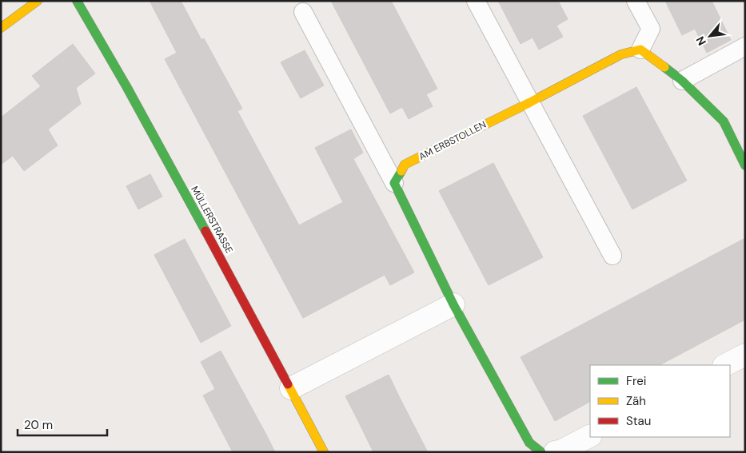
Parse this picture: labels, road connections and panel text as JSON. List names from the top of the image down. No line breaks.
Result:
{"streets":{"street":["AM ERBSTOLLEN","MÜLLERSTRASSE"]},"legend":["Frei","Zäh","Stau"],"scale_bar":"20 m","north":"bottom left"}
